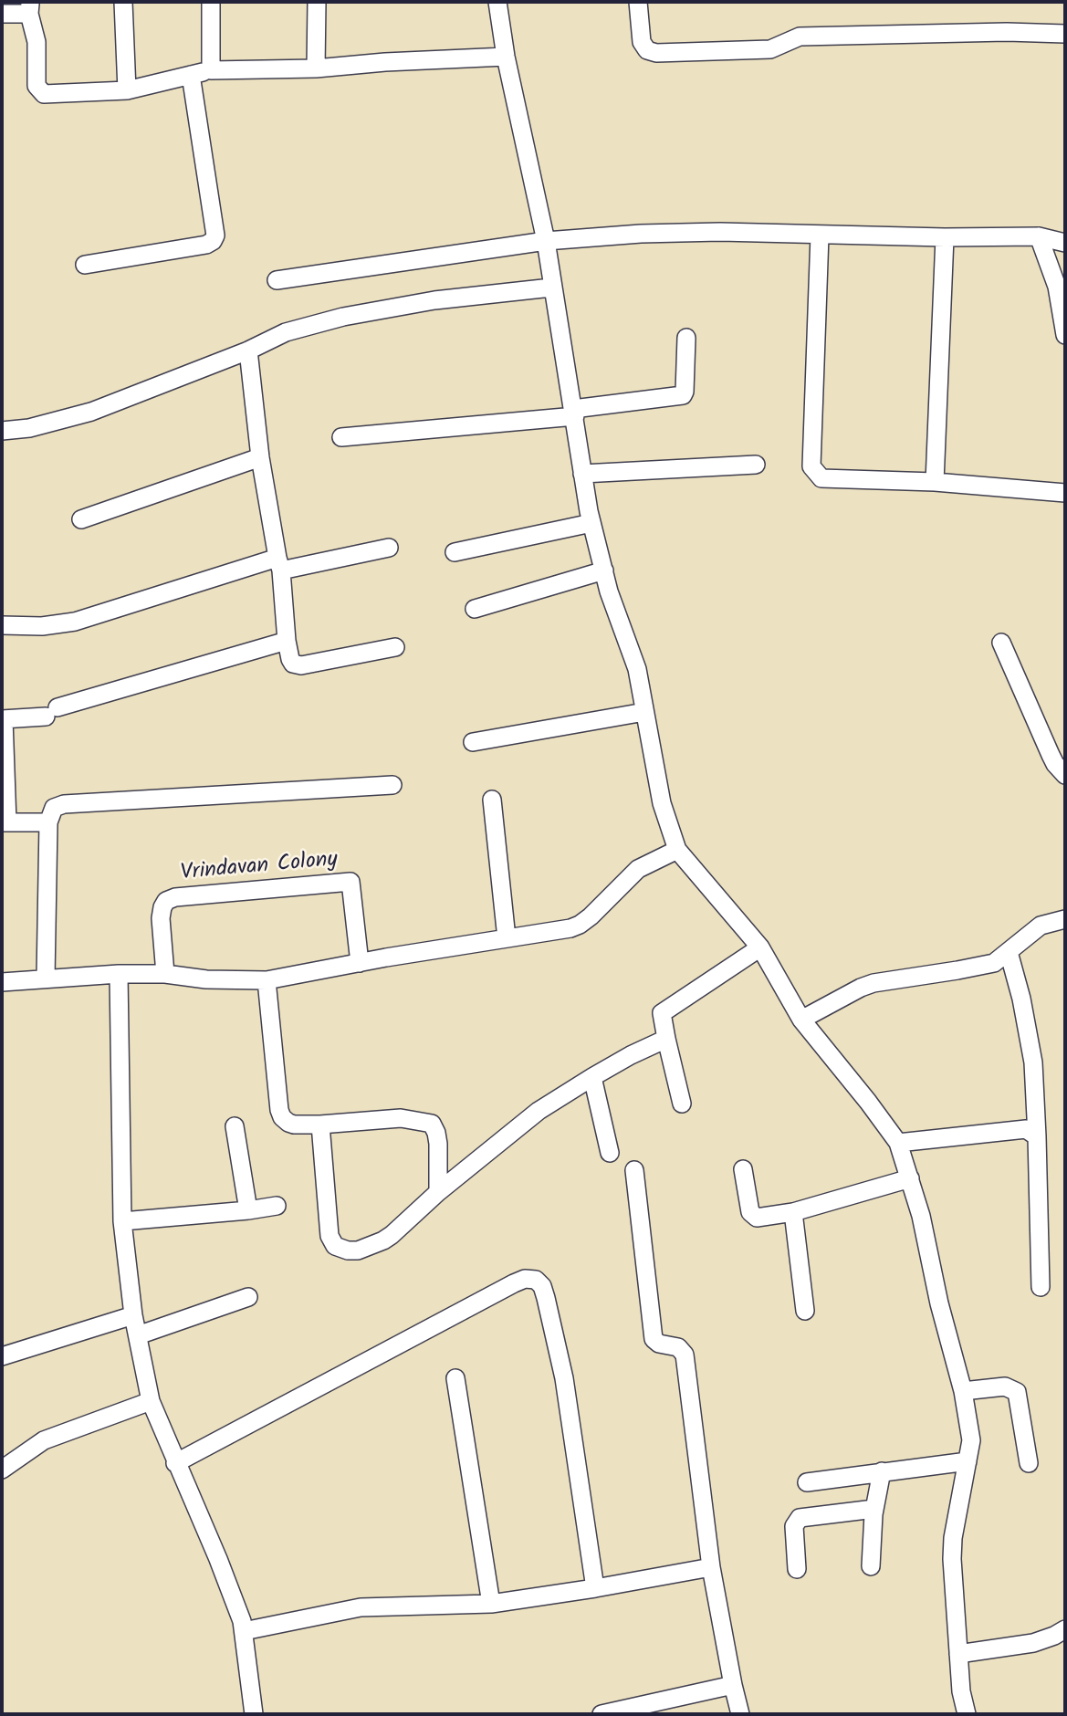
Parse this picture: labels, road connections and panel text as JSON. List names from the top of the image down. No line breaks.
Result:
{"streets":{"street":["Vrindavan Colony"]}}
